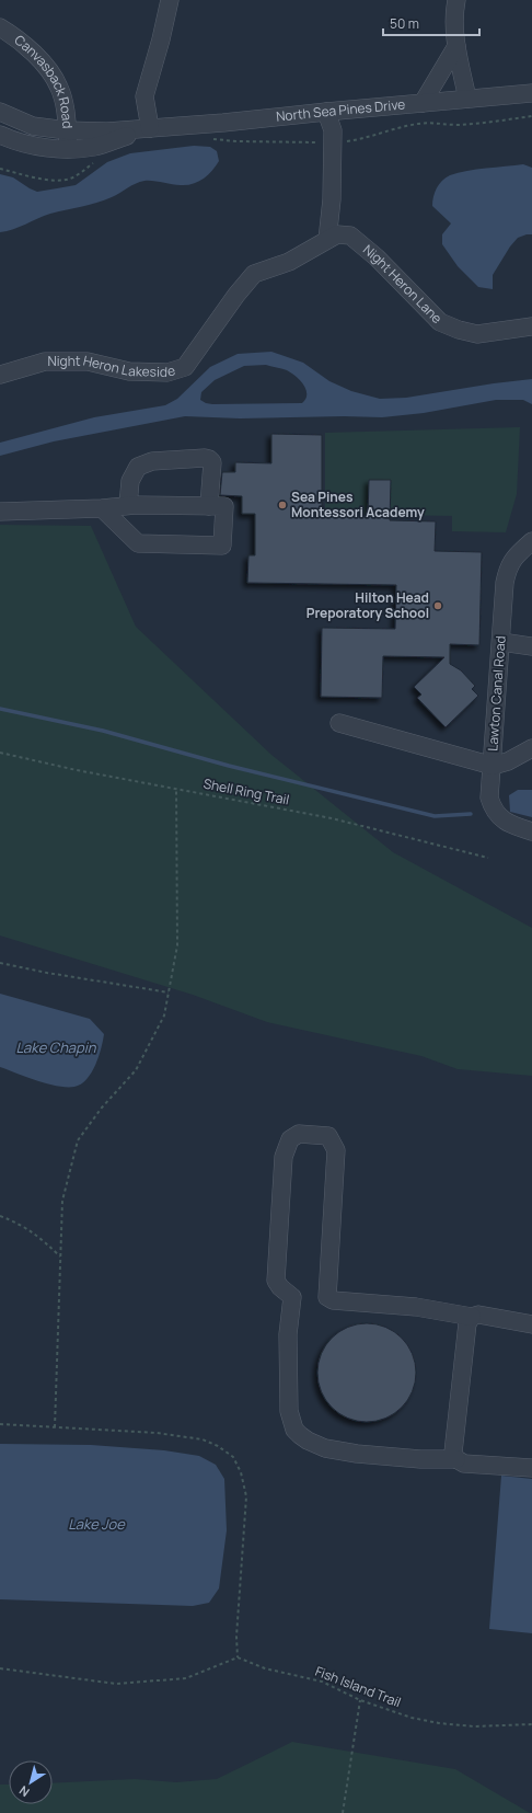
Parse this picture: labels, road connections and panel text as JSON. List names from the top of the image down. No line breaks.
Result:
{"streets":{"street":["Canvasback Road","North Sea Pines Drive","Night Heron Lane","Night Heron Lakeside","Lawton Canal Road"],"path":["Shell Ring Trail","Fish Island Trail"]},"crossings":[["Canvasback Road","North Sea Pines Drive"],["Night Heron Lane","Night Heron Lakeside"]],"water":["Lake Chapin","Lake Joe"],"places":["Sea Pines Montessori Academy","Hilton Head Preporatory School"],"scale_bar":"50 m","north":"bottom left"}
